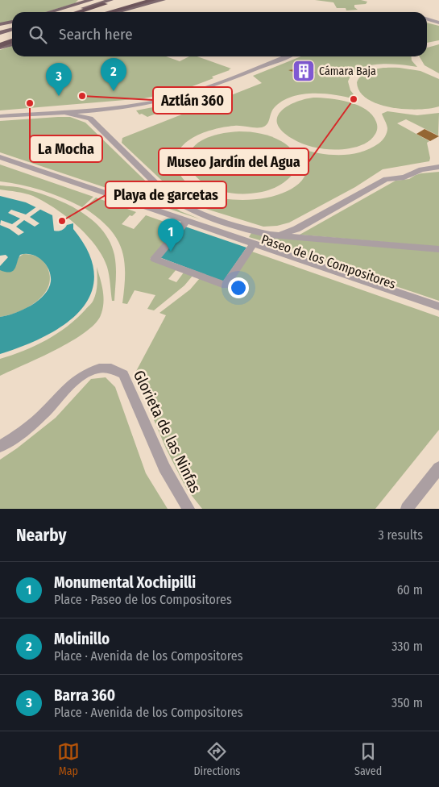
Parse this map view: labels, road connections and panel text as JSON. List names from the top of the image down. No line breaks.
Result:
{"streets":{"street":["Paseo de los Compositores","Glorieta de las Ninfas"]},"places":{"building":["Cámara Baja"],"other":["Aztlán 360","Museo Jardín del Agua","La Mocha","Playa de garcetas"]},"page":{"search":"Search here","pins":["2","3","1"],"heading":["Nearby","3 results"],"list":[{"mark":"1","name":"Monumental Xochipilli","note":"Place · Paseo de los Compositores","value":"60 m"},{"mark":"2","name":"Molinillo","note":"Place · Avenida de los Compositores","value":"330 m"},{"mark":"3","name":"Barra 360","note":"Place · Avenida de los Compositores","value":"350 m"}],"nav":["Map","Directions","Saved"]}}
